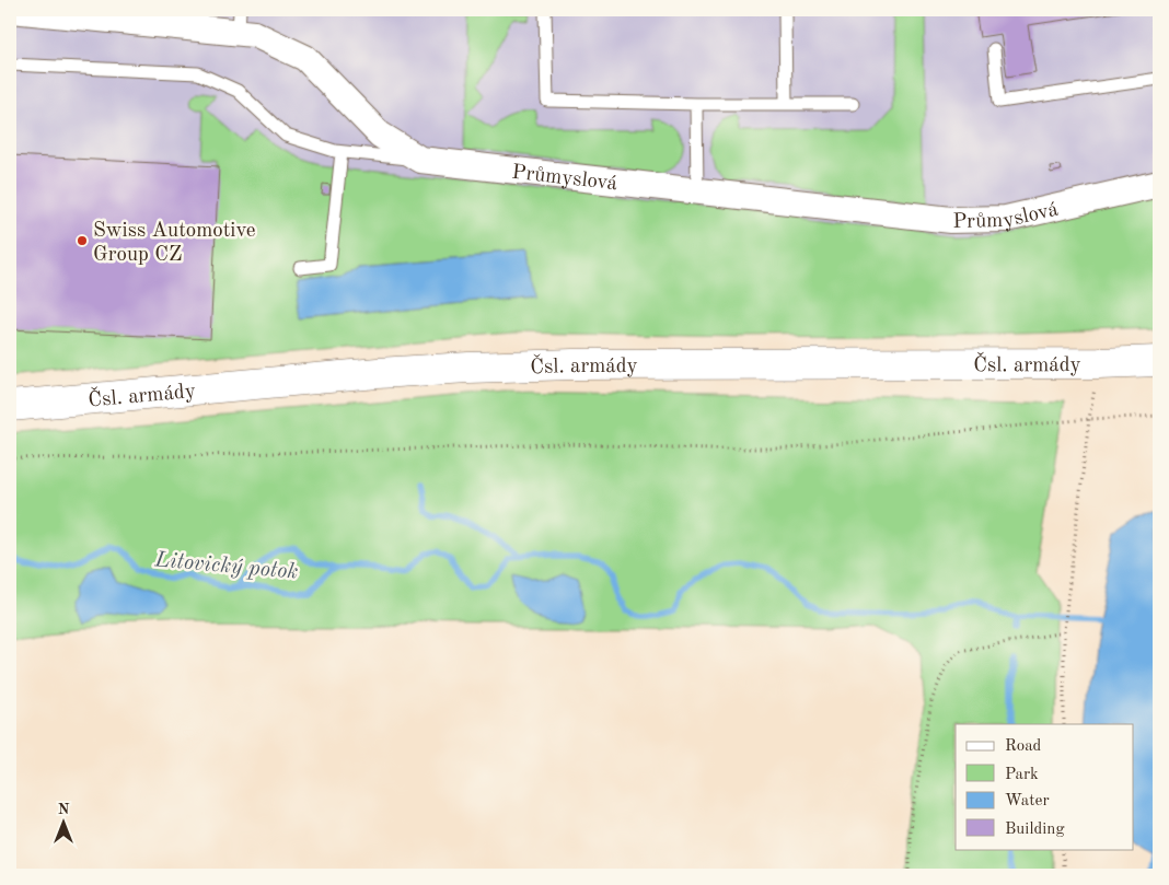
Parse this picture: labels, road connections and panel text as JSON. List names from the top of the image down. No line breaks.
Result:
{"streets":{"main road":["Čsl. armády"],"street":["Průmyslová"]},"water":["Litovický potok"],"places":["Swiss Automotive Group CZ"],"legend":["Road","Park","Water","Building"],"north":"top"}
